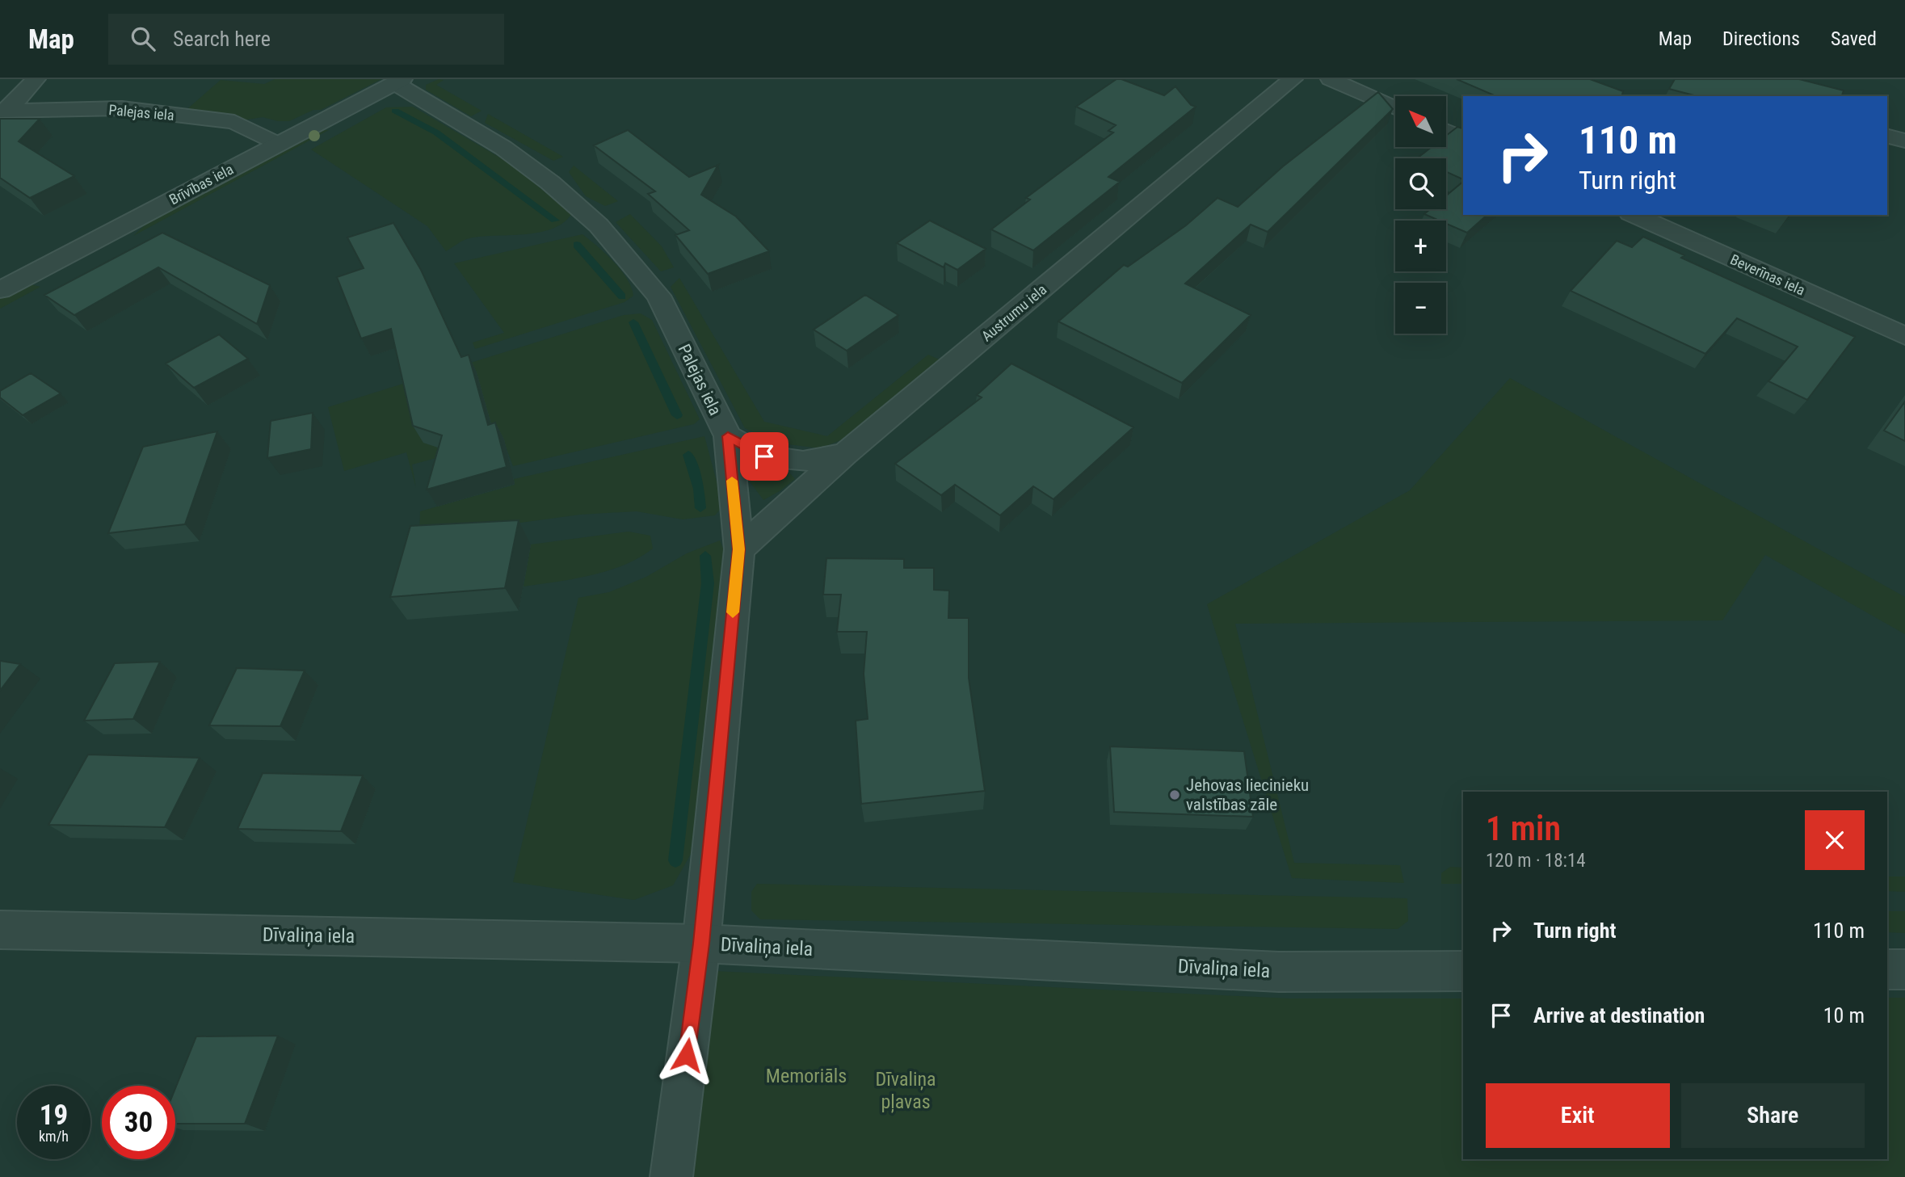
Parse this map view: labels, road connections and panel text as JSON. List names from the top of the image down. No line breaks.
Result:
{"streets":{"street":["Palejas iela","Brīvības iela","Beverīnas iela","Austrumu iela","Dīvaliņa iela"]},"crossings":[["Palejas iela","Brīvības iela"],["Palejas iela","Austrumu iela"],["Palejas iela","Dīvaliņa iela"]],"parks":["Memoriāls","Dīvaliņa pļavas"],"places":["Jehovas liecinieku valstības zāle"],"north":"top left","page":{"header":"Map","search":"Search here","nav":["Map","Directions","Saved"],"map_buttons":["+","−"],"turn":["110 m","Turn right"],"heading":["1 min","120 m · 18:14"],"list":[{"name":"Turn right","value":"110 m"},{"name":"Arrive at destination","value":"10 m"}],"buttons":["Exit","Share"],"speed":"19 km/h","limit":"30"}}
